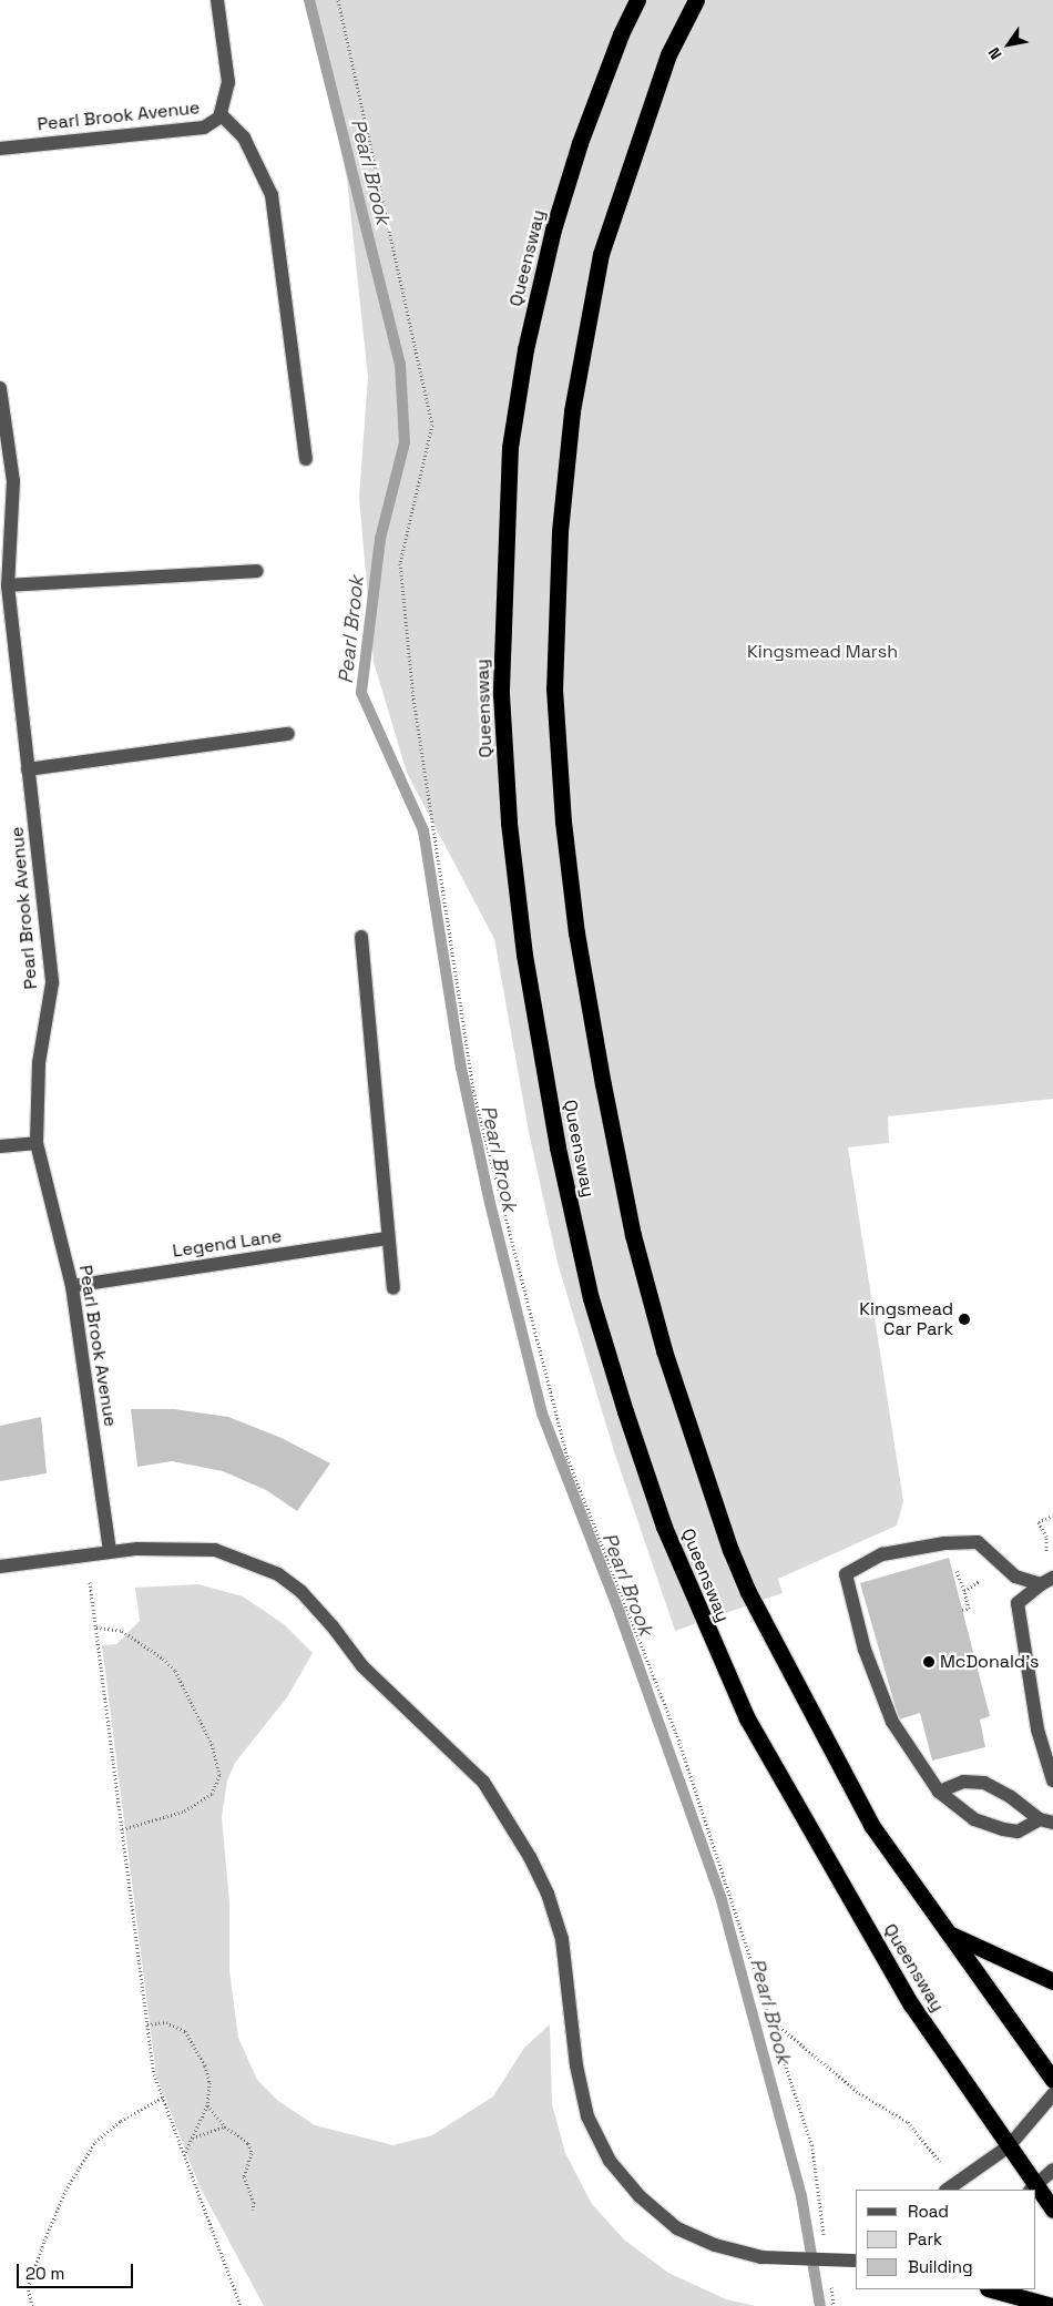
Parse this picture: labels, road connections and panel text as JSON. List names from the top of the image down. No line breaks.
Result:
{"streets":{"highway":["Queensway"],"street":["Pearl Brook Avenue","Legend Lane"]},"crossings":[["Pearl Brook Avenue","Legend Lane"]],"water":["Pearl Brook"],"parks":["Kingsmead Marsh"],"places":["Kingsmead Car Park","McDonald's"],"legend":["Road","Park","Building"],"scale_bar":"20 m","north":"bottom left"}
